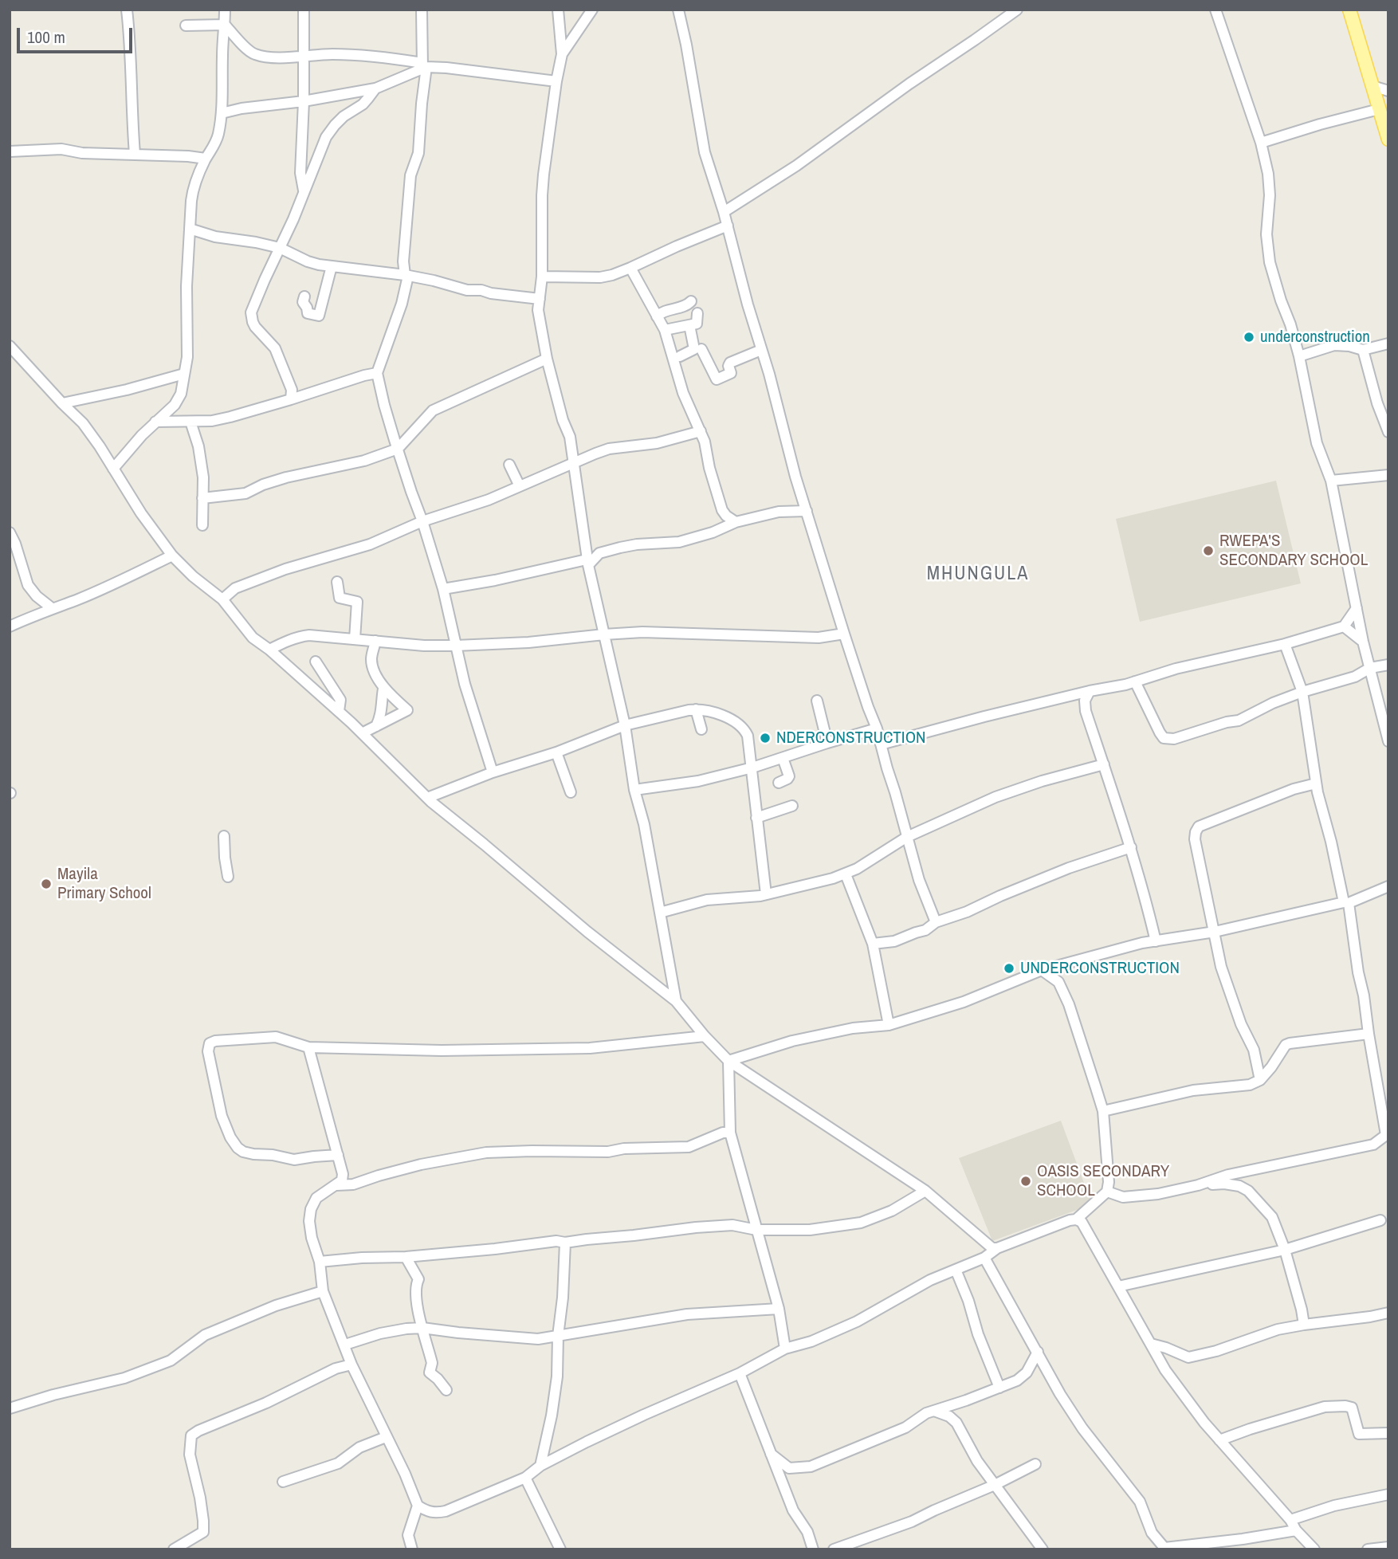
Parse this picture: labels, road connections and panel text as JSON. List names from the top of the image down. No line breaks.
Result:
{"districts":["MHUNGULA"],"places":["underconstruction","RWEPA'S SECONDARY SCHOOL","NDERCONSTRUCTION","Mayila Primary School","UNDERCONSTRUCTION","OASIS SECONDARY SCHOOL"],"scale_bar":"100 m"}
